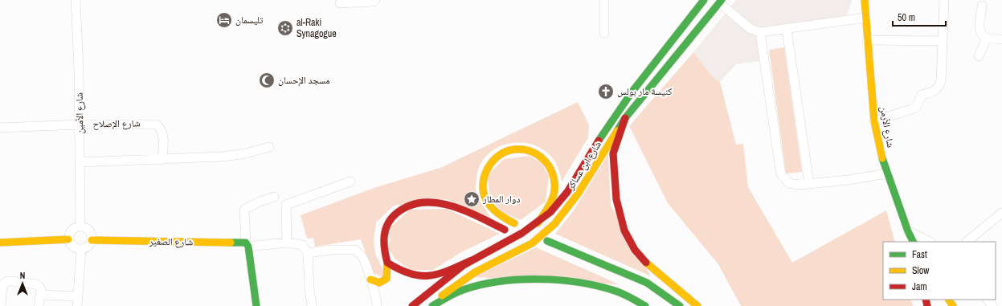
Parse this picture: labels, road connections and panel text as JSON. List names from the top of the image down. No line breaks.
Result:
{"streets":{"main road":["شارع الأرمن","شارع ابن عساكر","شارع الصغير"],"street":["شارع الأمين","شارع الإصلاح"]},"crossings":[["شارع الأمين","شارع الإصلاح"],["شارع الأمين","شارع الصغير"]],"places":{"hotel":["تليسمان"],"synagogue":["al-Raki Synagogue"],"mosque":["مسجد الإحسان"],"church":["كنيسة مار بولس"],"place":["دوار المطار"]},"legend":["Fast","Slow","Jam"],"scale_bar":"50 m","north":"top"}
